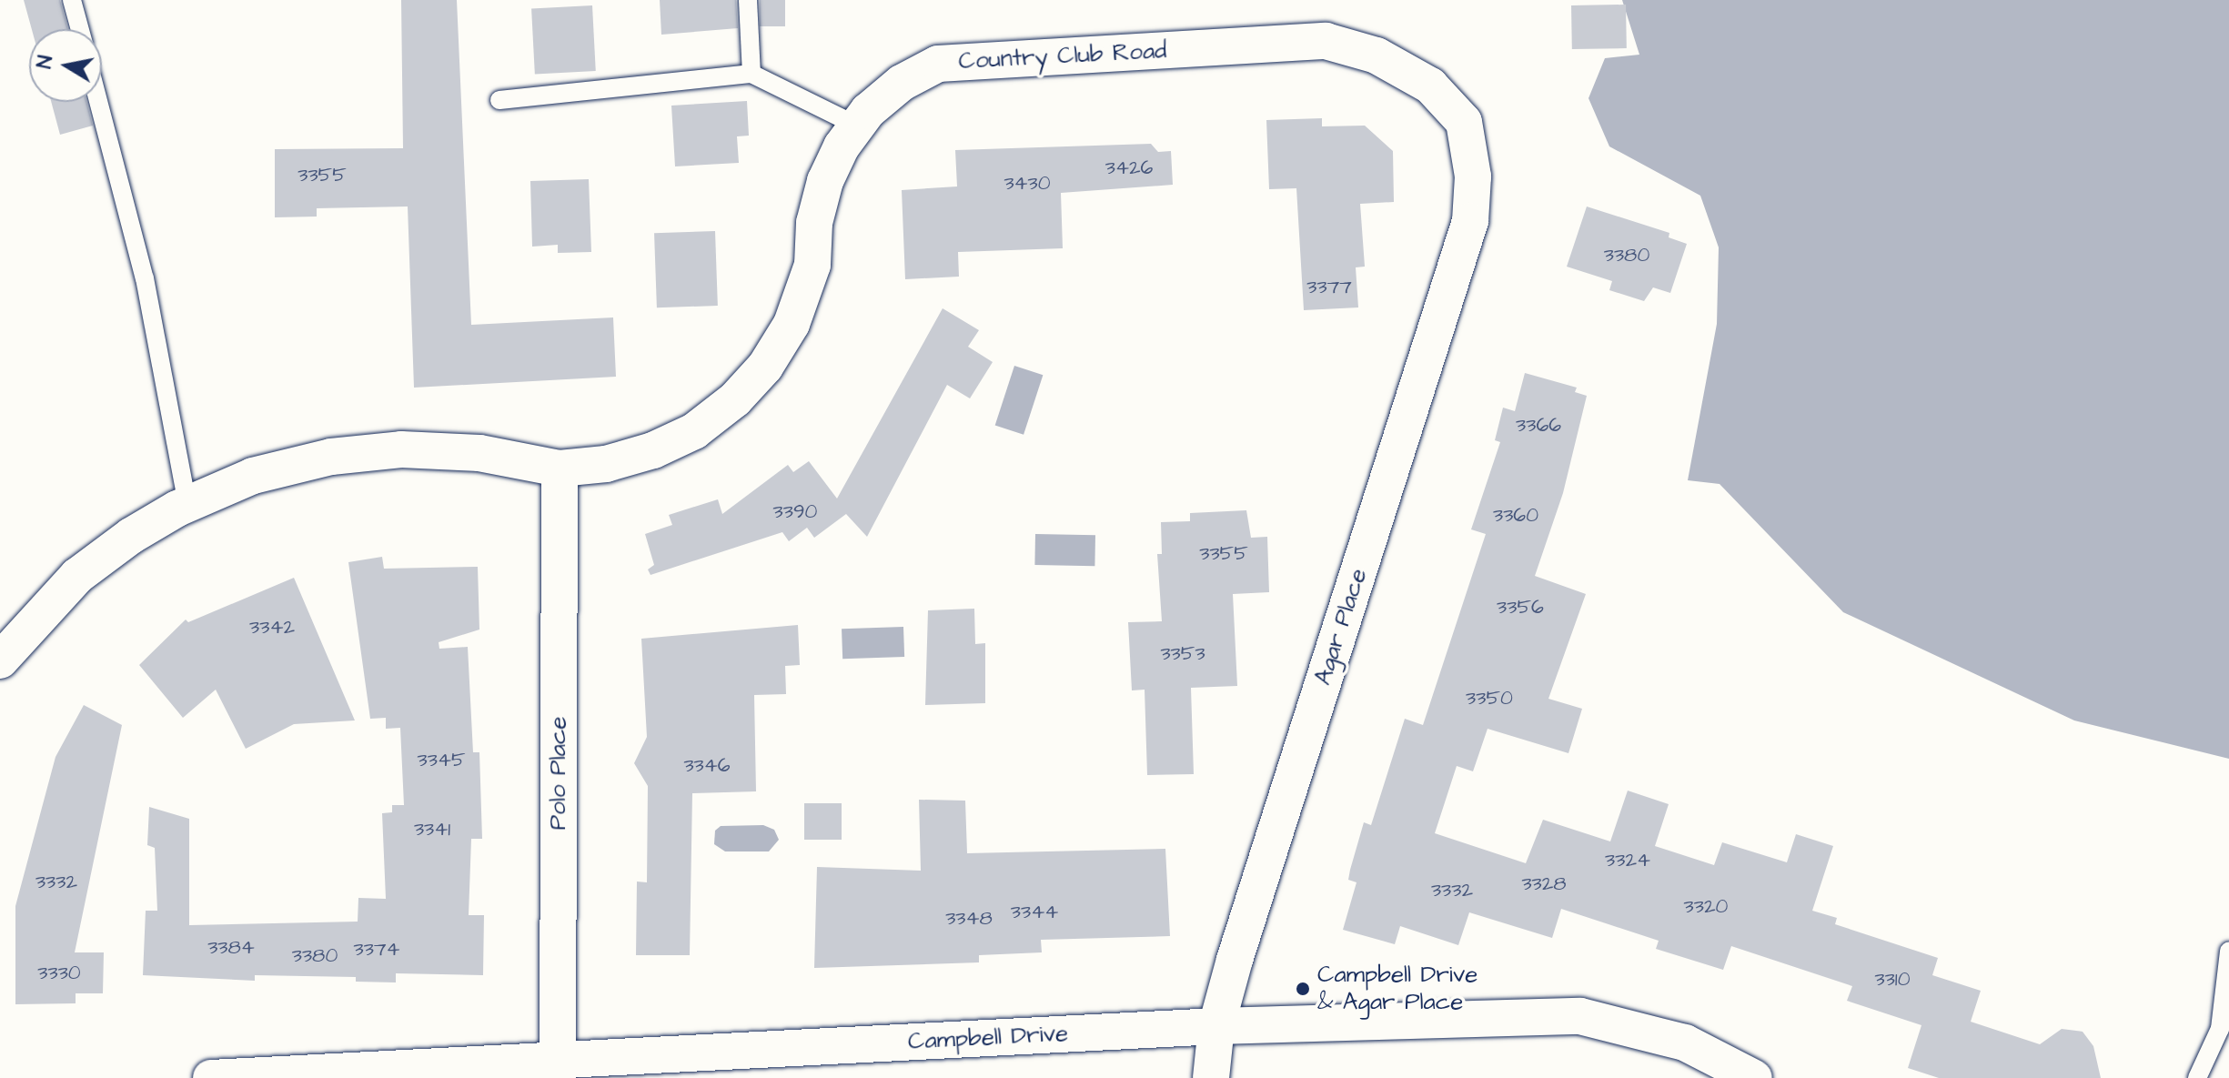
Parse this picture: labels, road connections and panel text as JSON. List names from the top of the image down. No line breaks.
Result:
{"streets":{"street":["Country Club Road","Agar Place","Polo Place","Campbell Drive"]},"crossings":[["Country Club Road","Agar Place"],["Country Club Road","Polo Place"],["Agar Place","Campbell Drive"],["Polo Place","Campbell Drive"]],"places":["Campbell Drive & Agar Place"],"house_numbers":["3426","3355","3430","3380","3377","3366","3390","3360","3355","3356","3342","3353","3350","3345","3346","3341","3324","3332","3328","3332","3320","3344","3348","3384","3374","3380","3330","3310"],"north":"left"}
